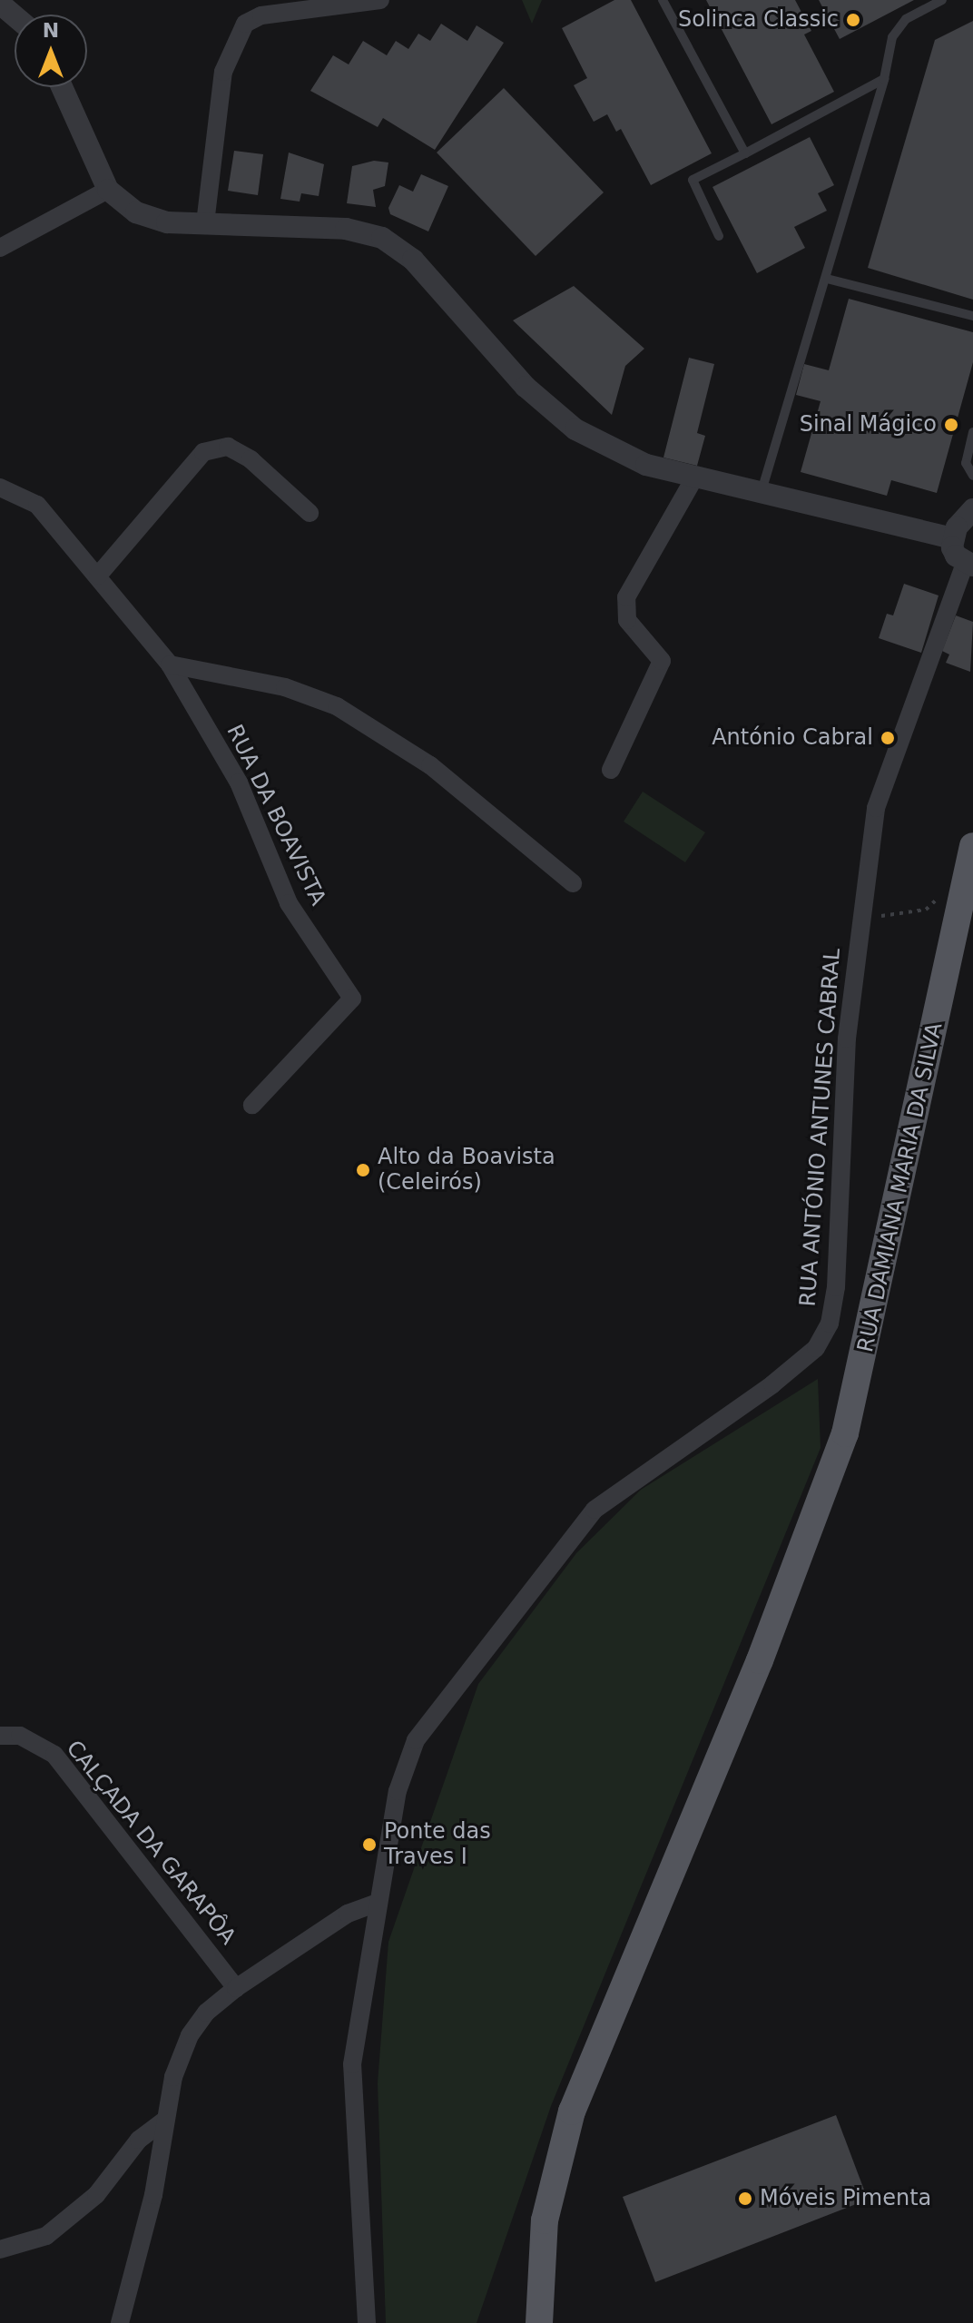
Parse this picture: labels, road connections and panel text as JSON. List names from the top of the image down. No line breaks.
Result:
{"streets":{"main road":["RUA DAMIANA MARIA DA SILVA"],"street":["RUA DA BOAVISTA","RUA ANTÓNIO ANTUNES CABRAL","CALÇADA DA GARAPÔA"]},"places":["Solinca Classic","Sinal Mágico","António Cabral","Alto da Boavista (Celeirós)","Ponte das Traves I","Móveis Pimenta"],"north":"top"}
